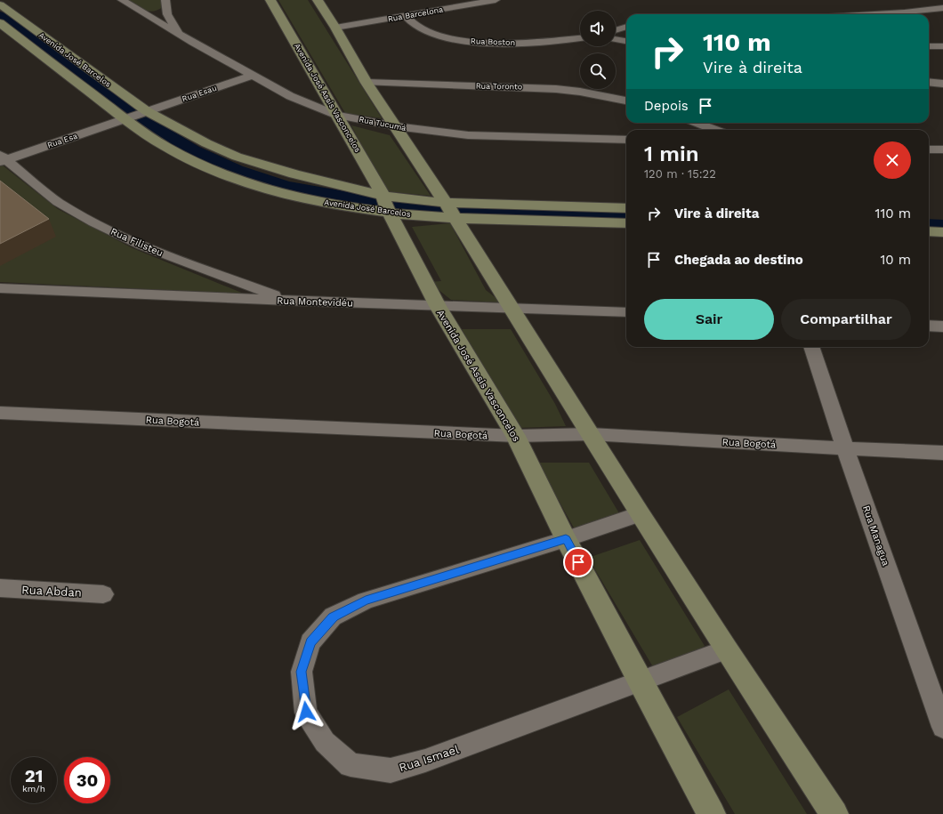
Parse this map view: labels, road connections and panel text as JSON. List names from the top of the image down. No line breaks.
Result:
{"streets":{"street":["Rua Barcelona","Rua Boston","Avenida José Barcelos","Rua Toronto","Rua Esau","Avenida José Assis Vasconcelos","Rua Tucumá","Rua Esa","Rua Filisteu","Rua Montevidéu","Rua Bogotá","Rua Managua","Rua Abdan","Rua Ismael"]},"crossings":[["Rua Barcelona","Rua Boston"],["Avenida José Barcelos","Rua Esau"],["Avenida José Barcelos","Avenida José Assis Vasconcelos"],["Avenida José Barcelos","Rua Esa"],["Rua Esau","Rua Tucumá"],["Avenida José Assis Vasconcelos","Rua Tucumá"],["Avenida José Assis Vasconcelos","Rua Montevidéu"],["Avenida José Assis Vasconcelos","Rua Bogotá"],["Avenida José Assis Vasconcelos","Rua Ismael"],["Rua Esa","Rua Filisteu"],["Rua Filisteu","Rua Montevidéu"],["Rua Bogotá","Rua Managua"]],"page":{"turn":["110 m","Vire à direita"],"then":"Depois","heading":["1 min","120 m · 15:22"],"list":[{"name":"Vire à direita","value":"110 m"},{"name":"Chegada ao destino","value":"10 m"}],"buttons":["Sair","Compartilhar"],"speed":"21 km/h","limit":"30"}}
